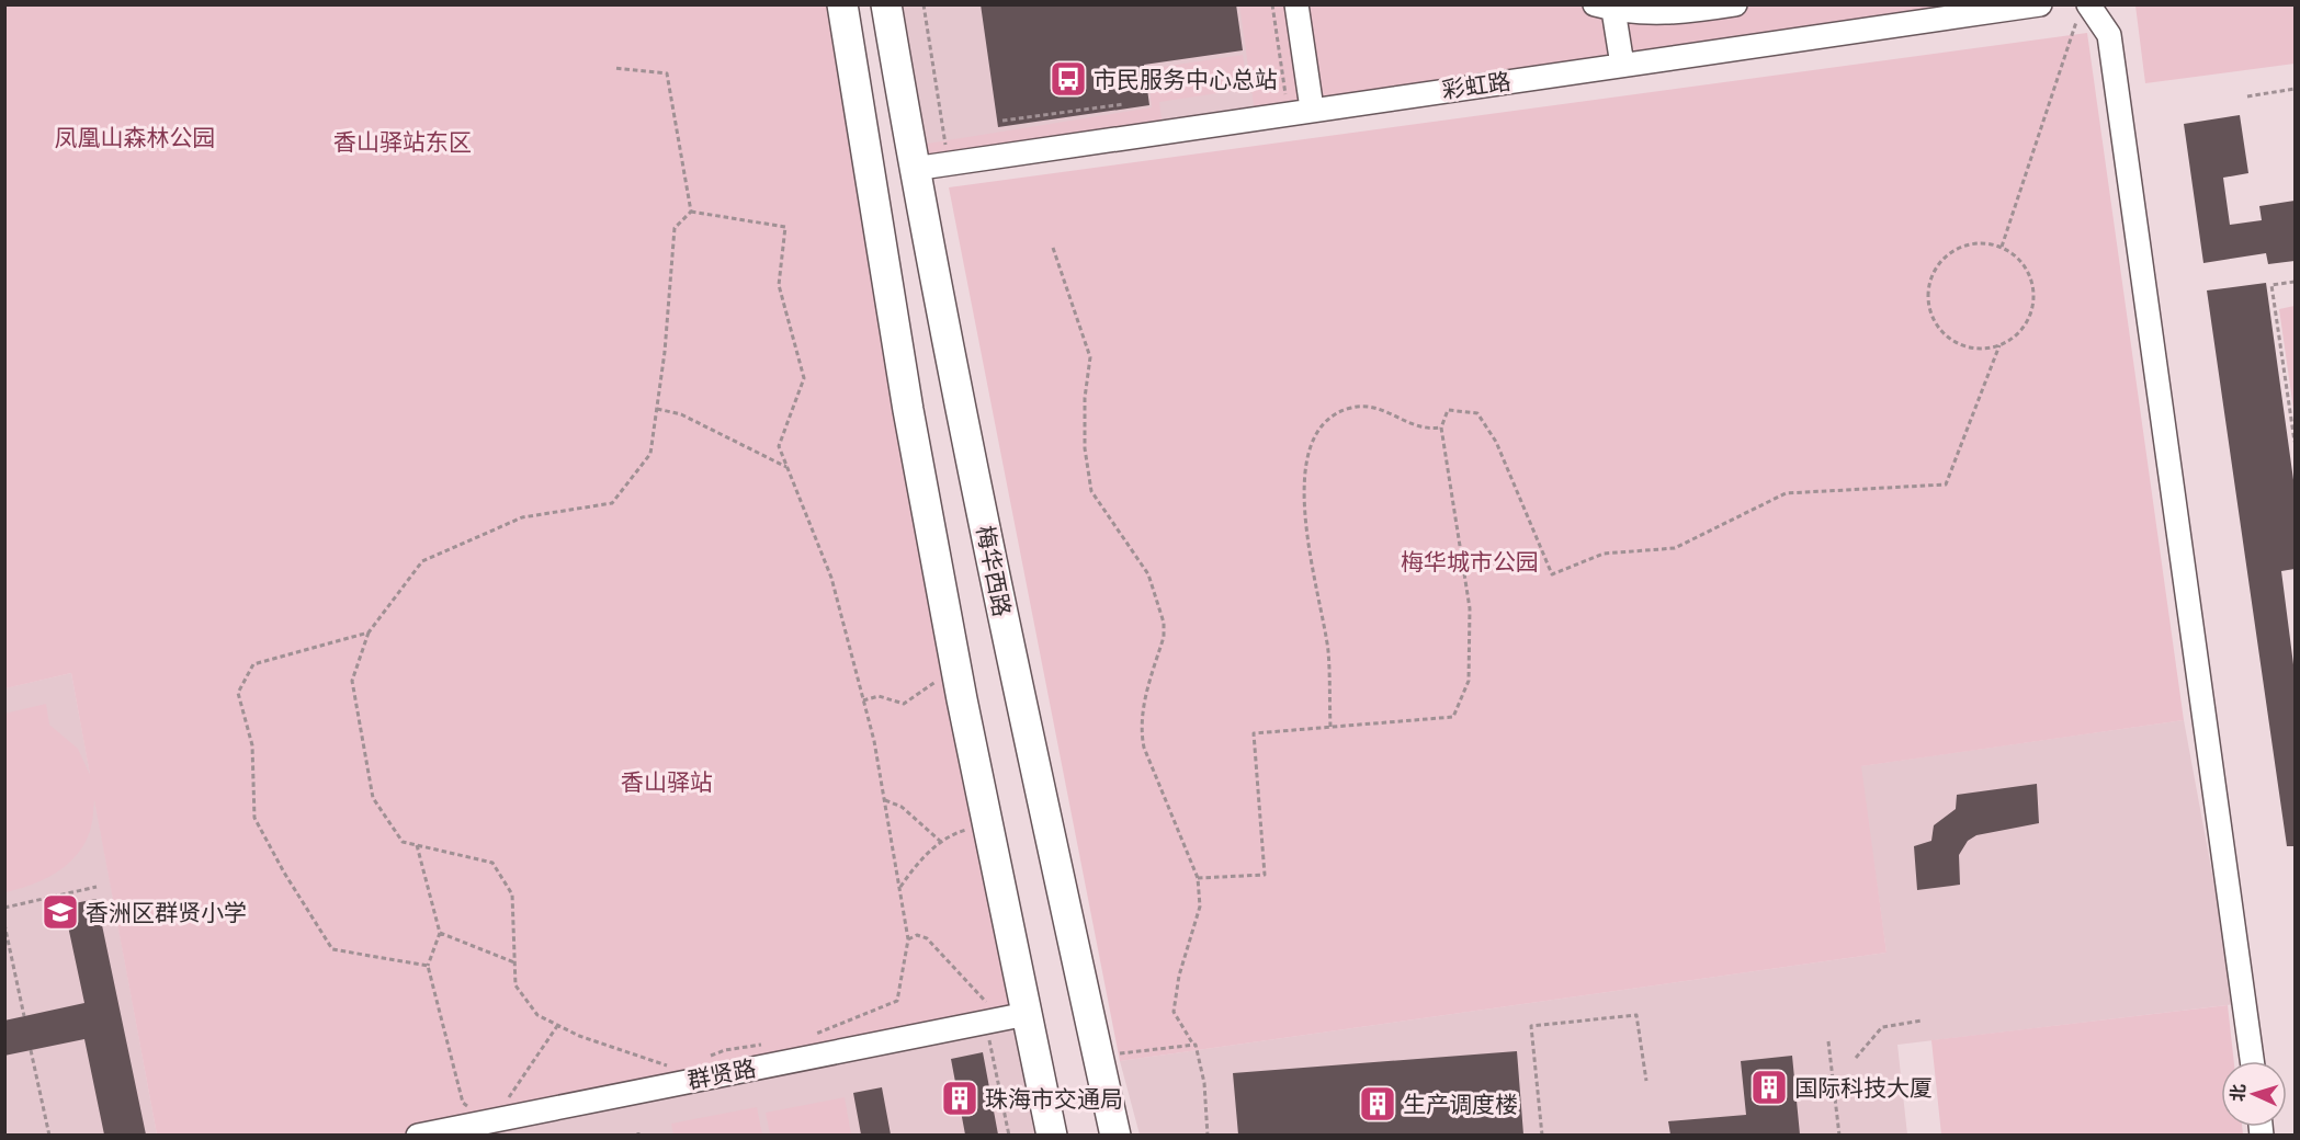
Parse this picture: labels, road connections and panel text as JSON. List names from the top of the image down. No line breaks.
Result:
{"streets":{"main road":["梅华西路"],"street":["彩虹路","群贤路"]},"crossings":[["彩虹路","梅华西路"]],"parks":["凤凰山森林公园","香山驿站东区","梅华城市公园","香山驿站"],"places":{"bus stop":["市民服务中心总站"],"school or university":["香洲区群贤小学"],"building":["国际科技大厦","珠海市交通局","生产调度楼"]},"north":"left"}
